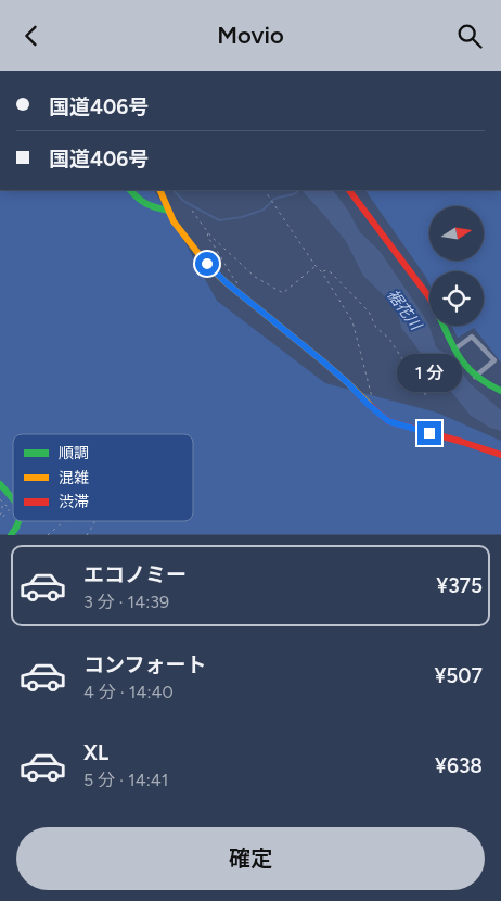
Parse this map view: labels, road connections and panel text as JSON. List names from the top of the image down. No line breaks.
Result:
{"water":["裾花川"],"legend":["順調","混雑","渋滞"],"north":"right","page":{"header":"Movio","banner":["国道406号","国道406号"],"bubble":"1 分","list":[{"name":"エコノミー","note":"3 分 · 14:39","value":"¥375"},{"name":"コンフォート","note":"4 分 · 14:40","value":"¥507"},{"name":"XL","note":"5 分 · 14:41","value":"¥638"}],"buttons":"確定"}}
